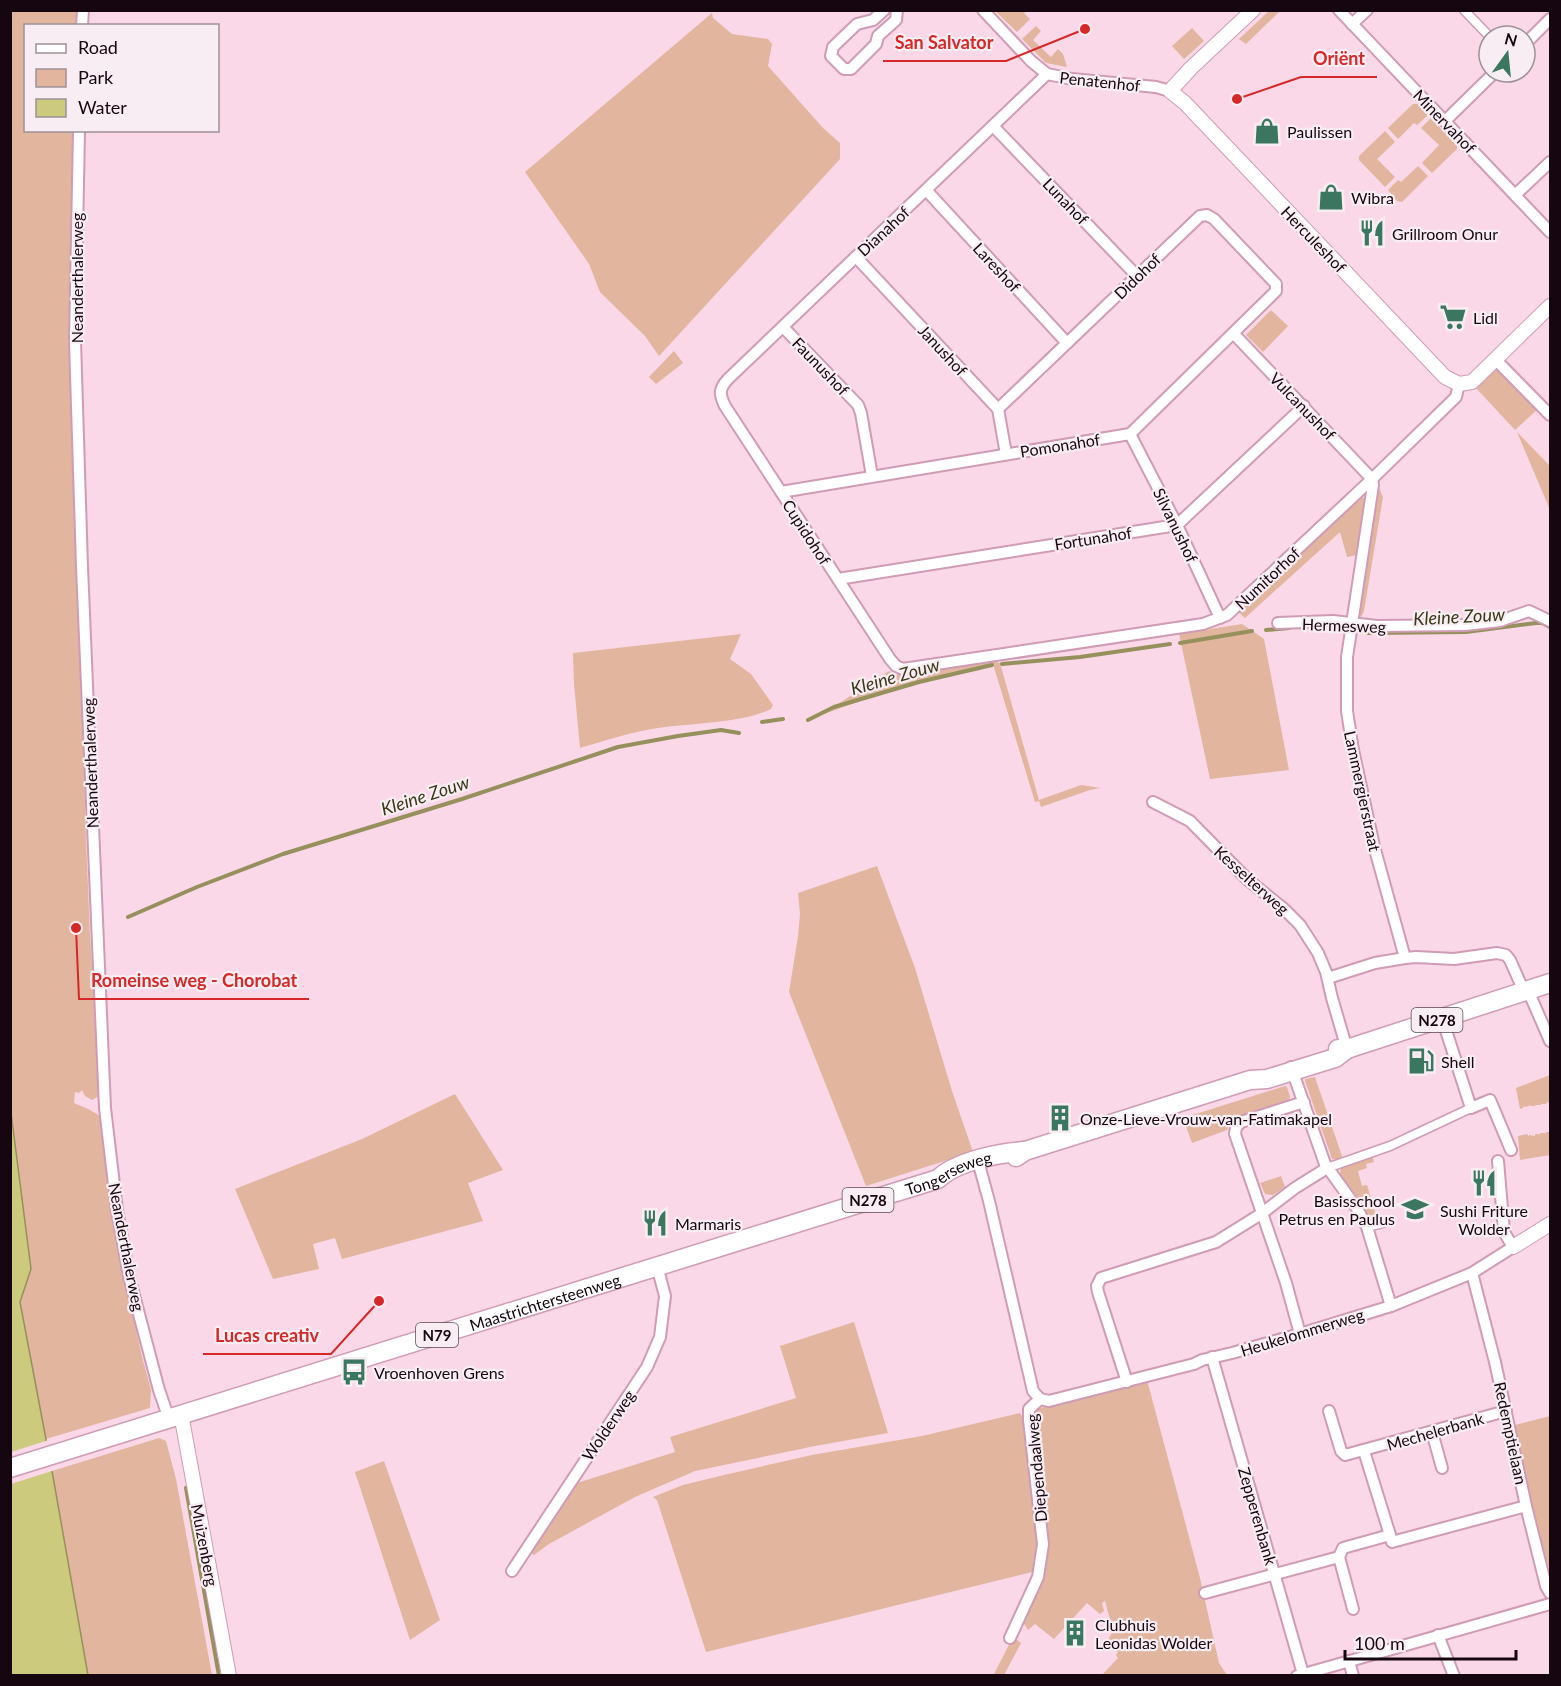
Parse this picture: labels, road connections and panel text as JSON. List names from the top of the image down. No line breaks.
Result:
{"streets":{"main road":["N278","Tongerseweg","Maastrichtersteenweg","N79"],"street":["Penatenhof","Minervahof","Lunahof","Dianahof","Herculeshof","Lareshof","Didohof","Neanderthalerweg","Janushof","Faunushof","Vulcanushof","Pomonahof","Silvanushof","Cupidohof","Fortunahof","Numitorhof","Hermesweg","Lammergierstraat","Kesselterweg","Heukelommerweg","Wolderweg","Mechelerbank","Redemptielaan","Diependaalweg","Zepperenbank","Muizenberg"]},"crossings":[["Penatenhof","Dianahof"],["Penatenhof","Herculeshof"],["Lunahof","Dianahof"],["Lunahof","Didohof"],["Dianahof","Lareshof"],["Dianahof","Janushof"],["Dianahof","Faunushof"],["Dianahof","Cupidohof"],["Herculeshof","Numitorhof"],["Lareshof","Didohof"],["Didohof","Janushof"],["Didohof","Vulcanushof"],["Neanderthalerweg","Maastrichtersteenweg"],["Neanderthalerweg","Muizenberg"],["Faunushof","Pomonahof"],["Vulcanushof","Numitorhof"],["Vulcanushof","Lammergierstraat"],["Pomonahof","Silvanushof"],["Pomonahof","Cupidohof"],["Silvanushof","Fortunahof"],["Silvanushof","Numitorhof"],["Cupidohof","Fortunahof"],["Cupidohof","Numitorhof"],["Numitorhof","Lammergierstraat"],["Hermesweg","Lammergierstraat"],["Kesselterweg","Tongerseweg"],["Tongerseweg","Maastrichtersteenweg"],["Tongerseweg","Diependaalweg"],["Maastrichtersteenweg","Wolderweg"],["Maastrichtersteenweg","Muizenberg"],["Heukelommerweg","Redemptielaan"],["Heukelommerweg","Diependaalweg"],["Heukelommerweg","Zepperenbank"],["Mechelerbank","Redemptielaan"]],"water":["Kleine Zouw"],"places":{"other":["San Salvator","Oriënt","Romeinse weg - Chorobat","Lucas creativ"],"shop":["Paulissen","Wibra"],"restaurant":["Grillroom Onur","Sushi Friture Wolder","Marmaris"],"supermarket":["Lidl"],"fuel station":["Shell"],"building":["Onze-Lieve-Vrouw-van-Fatimakapel","Clubhuis Leonidas Wolder"],"school or university":["Basisschool Petrus en Paulus"],"bus stop":["Vroenhoven Grens"]},"legend":["Road","Park","Water"],"scale_bar":"100 m","north":"top"}
